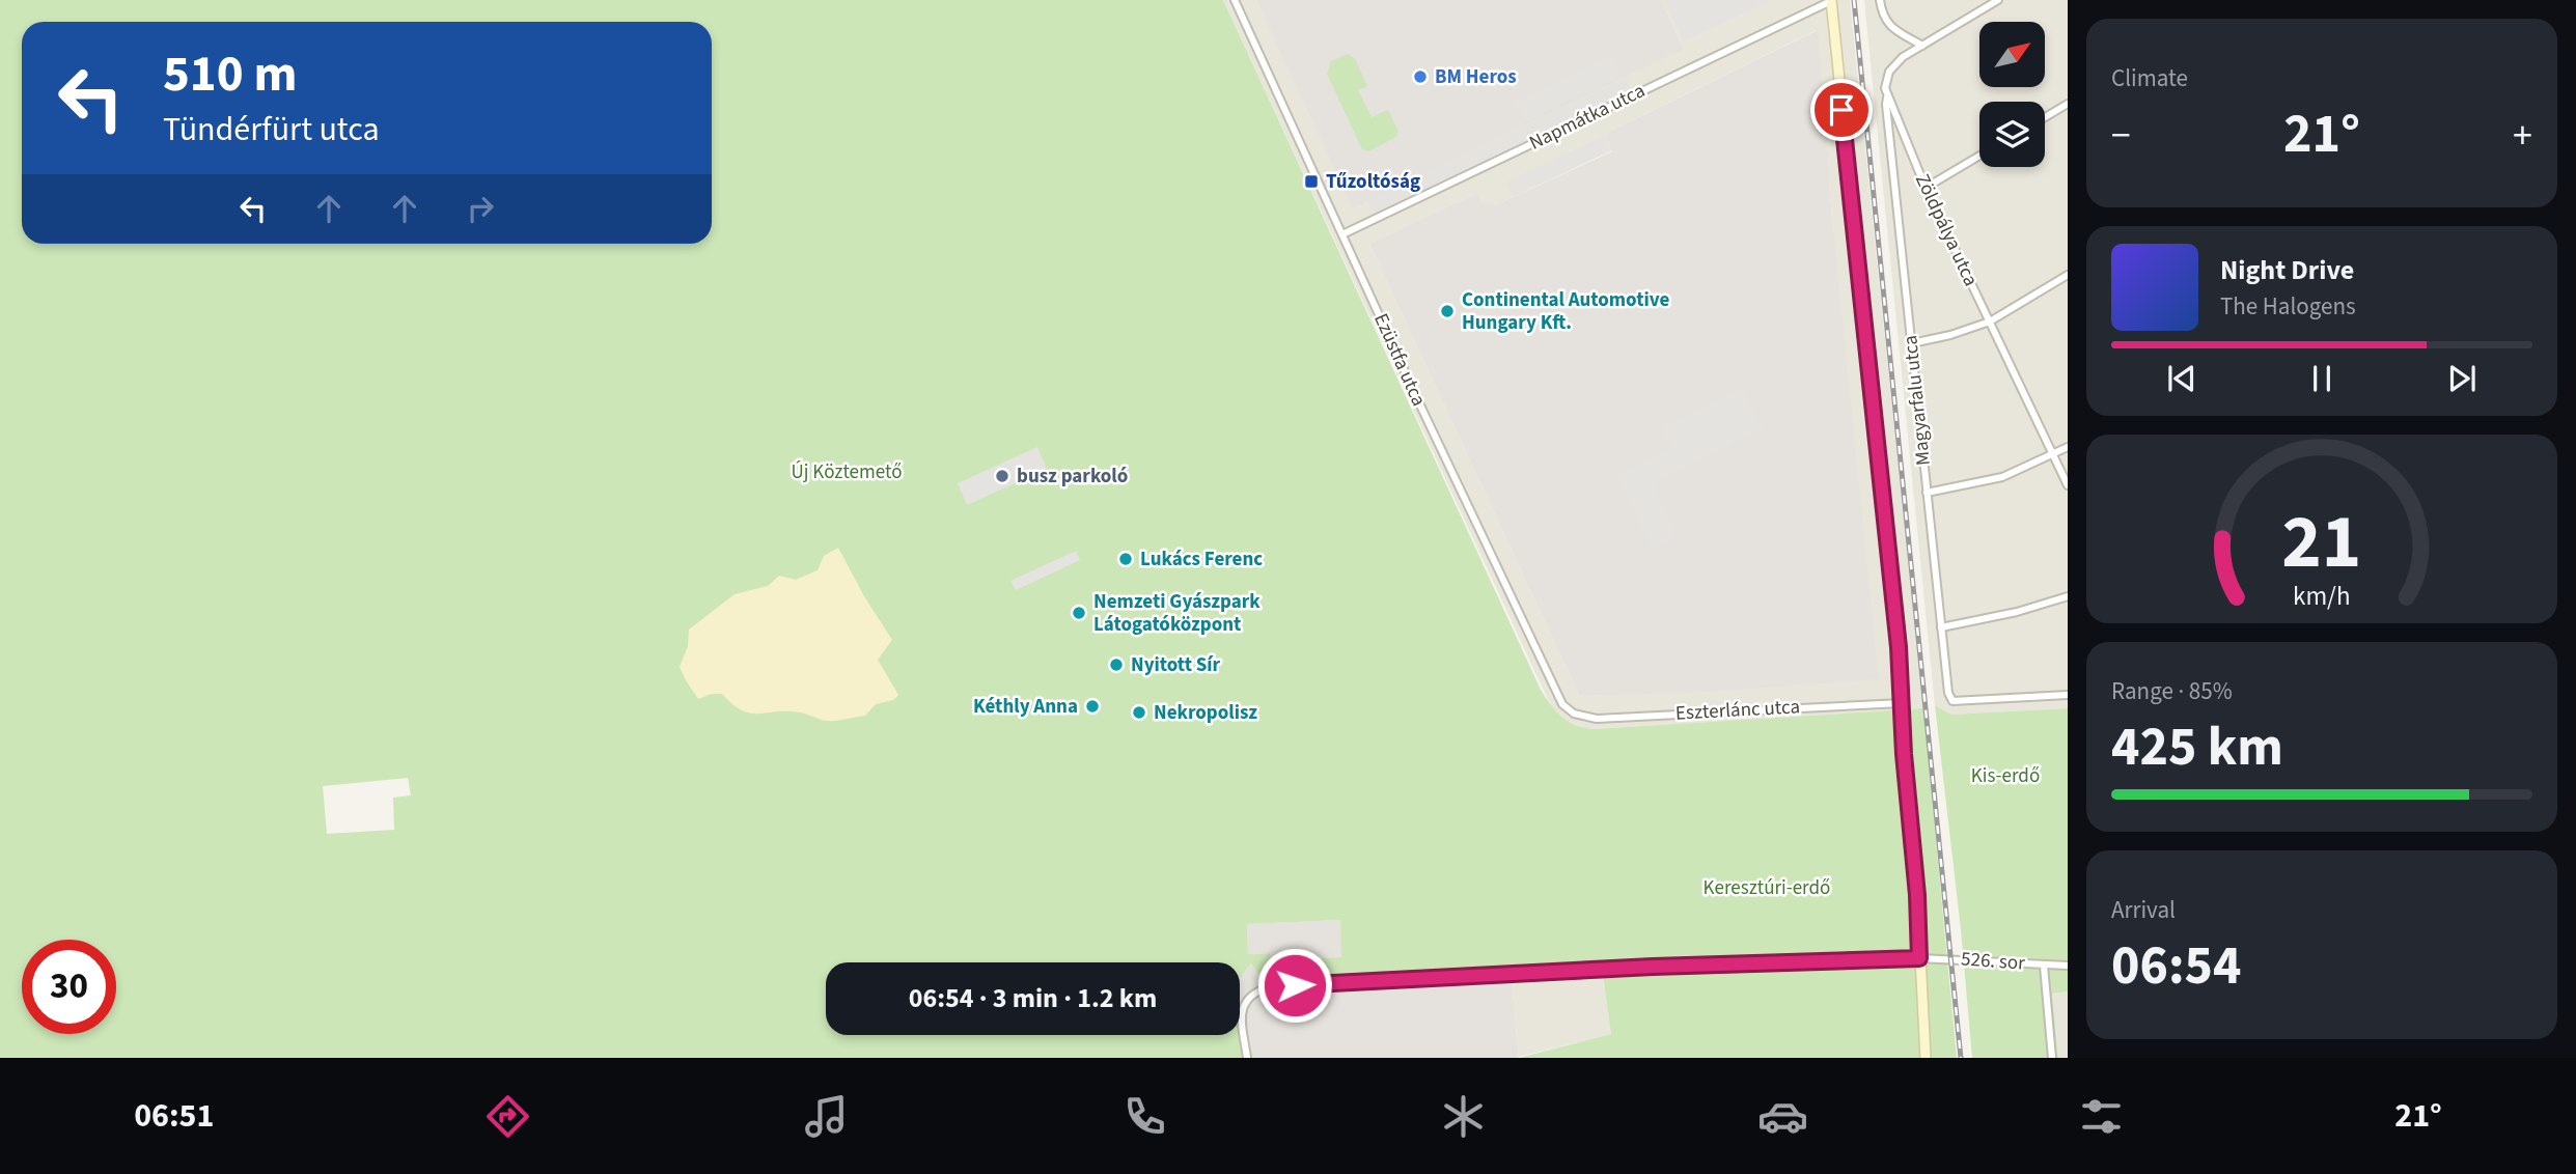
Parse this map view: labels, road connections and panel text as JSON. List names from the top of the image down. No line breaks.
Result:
{"streets":{"street":["Napmátka utca","Zöldpálya utca","Ezüstfa utca","Magyarfalu utca","Eszterlánc utca","526. sor"]},"crossings":[["Napmátka utca","Ezüstfa utca"],["Zöldpálya utca","Magyarfalu utca"],["Ezüstfa utca","Eszterlánc utca"]],"parks":["Új Köztemető","Kis-erdő","Keresztúri-erdő"],"places":{"other":["BM Heros","Continental Automotive Hungary Kft.","busz parkoló","Lukács Ferenc","Nemzeti Gyászpark Látogatóközpont","Nyitott Sír","Kéthly Anna","Nekropolisz"],"transit":["Tűzoltóság"]},"north":"top right","page":{"tile":["Climate",["Range · 85%","425 km"],["Arrival","06:54"]],"turn":["510 m","Tündérfürt utca"],"heat":["−","21°","+"],"song":["Night Drive","The Halogens"],"limit":"30","trip":"06:54 · 3 min · 1.2 km","tabs":["06:51","21°"],"gauge":["21","km/h"]}}
